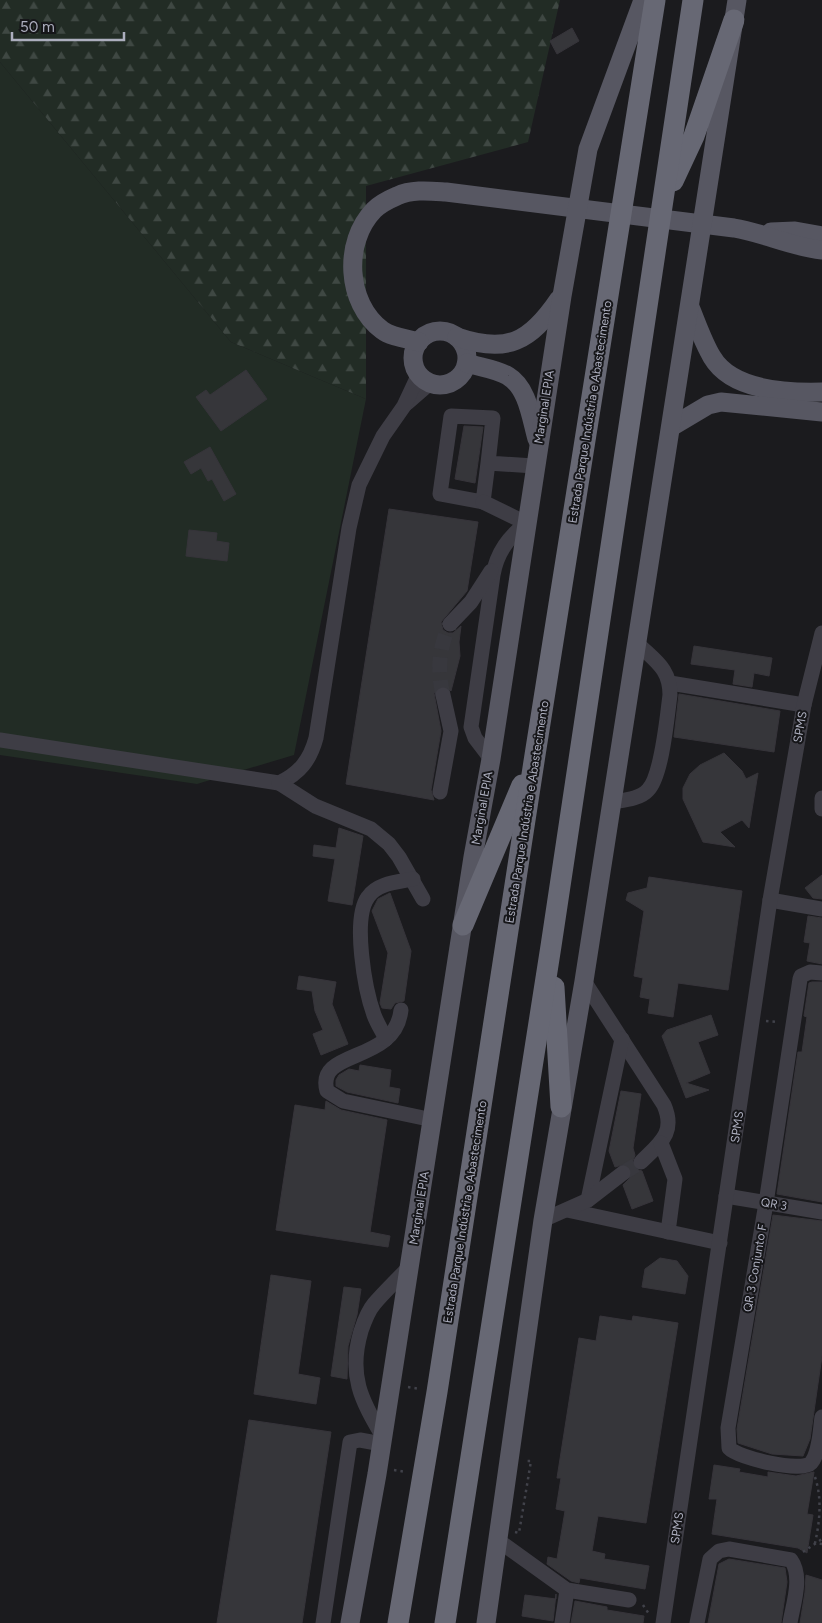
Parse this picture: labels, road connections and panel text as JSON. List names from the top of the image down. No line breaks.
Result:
{"streets":{"highway":["Estrada Parque Indústria e Abastecimento"],"main road":["Marginal EPIA"],"street":["SPMS","QR 3","QR 3 Conjunto F"]},"crossings":[["SPMS","QR 3"],["QR 3","QR 3 Conjunto F"]],"scale_bar":"50 m"}
